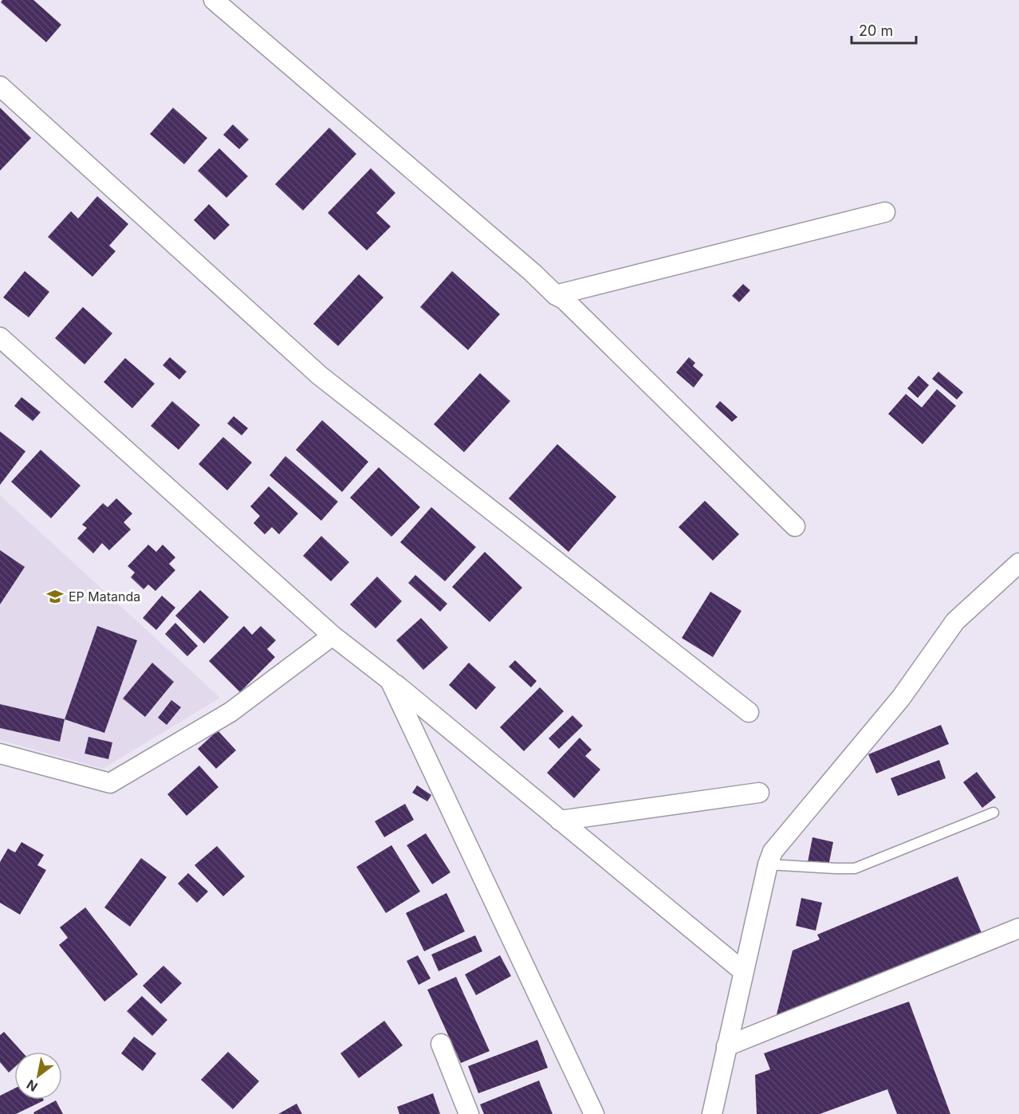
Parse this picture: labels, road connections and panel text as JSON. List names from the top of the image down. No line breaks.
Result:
{"places":{"school or university":["EP Matanda"]},"scale_bar":"20 m","north":"bottom left"}
